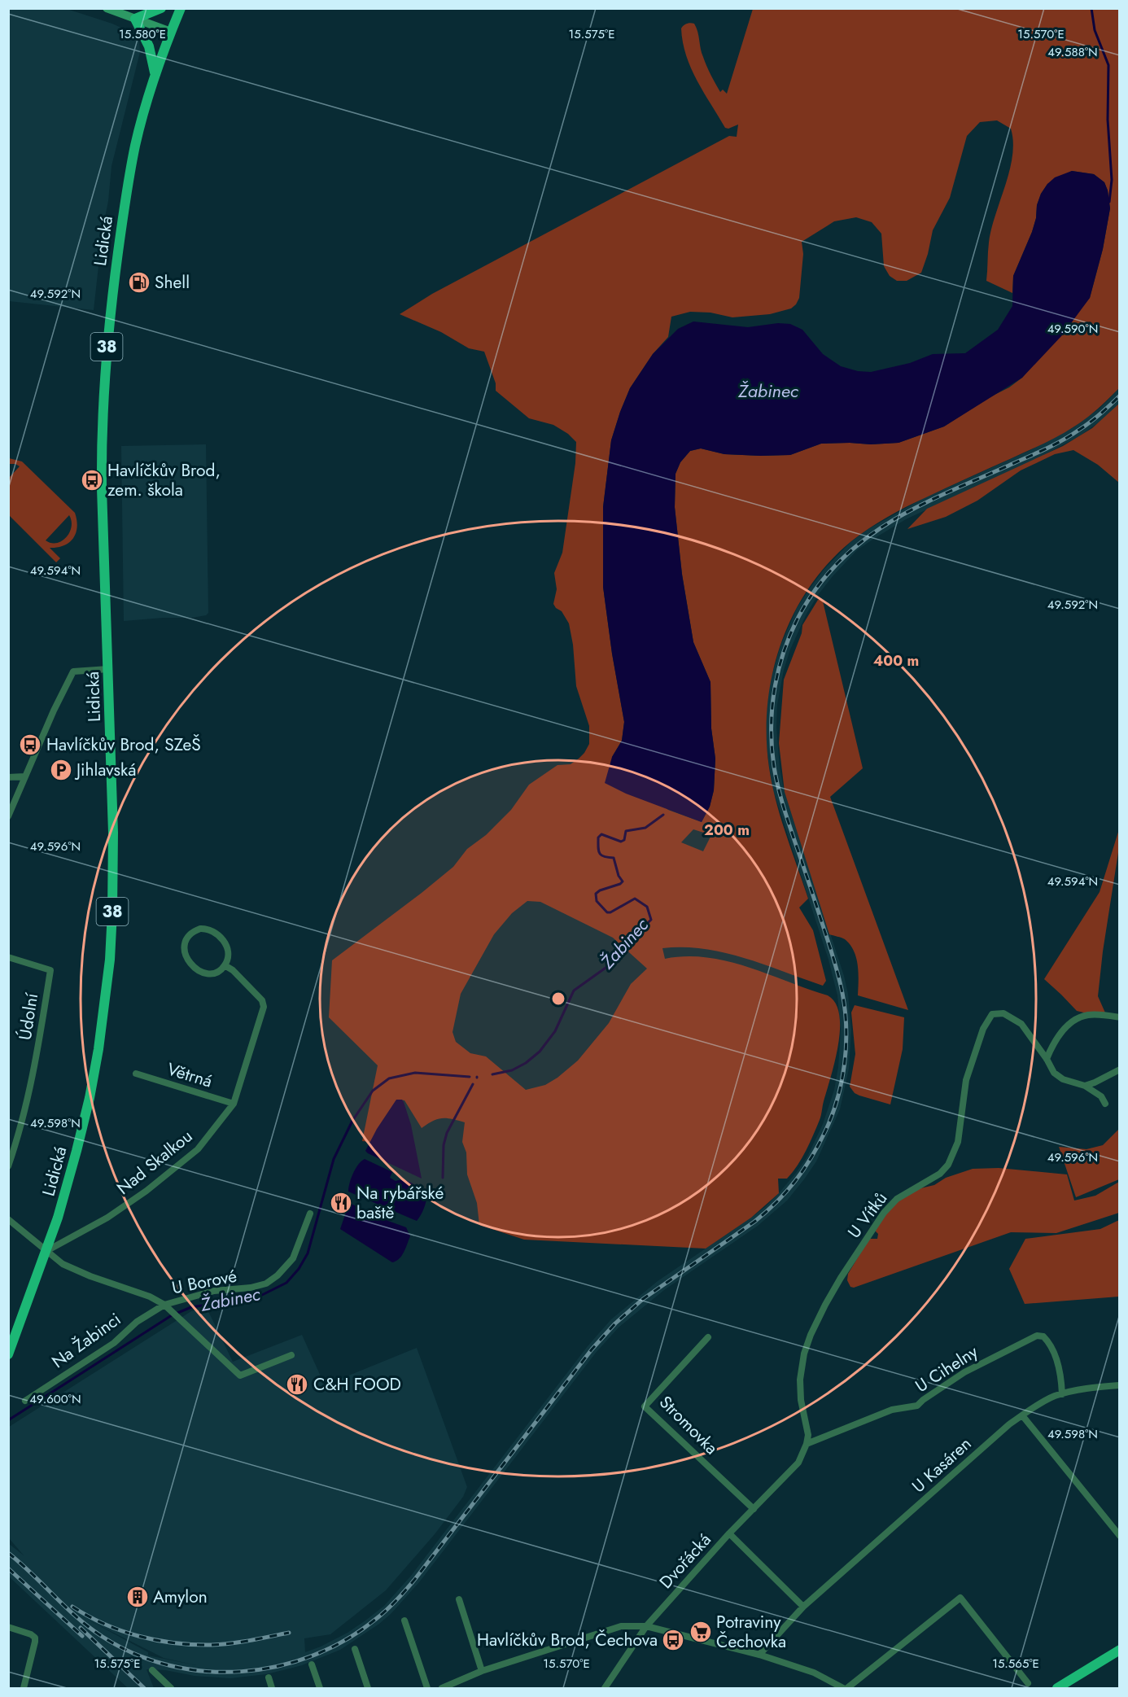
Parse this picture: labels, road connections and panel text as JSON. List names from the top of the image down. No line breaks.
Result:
{"streets":{"main road":["Lidická","38"],"street":["Údolní","Větrná","Nad Skalkou","U Vítků","U Borové","Na Žabinci","U Cihelny","Stromovka","U Kasáren","Dvořácká"]},"crossings":[["Lidická","38"],["Lidická","Nad Skalkou"],["Lidická","U Borové"],["Větrná","Nad Skalkou"],["Nad Skalkou","U Borové"],["U Vítků","U Cihelny"],["U Vítků","Dvořácká"],["U Borové","Na Žabinci"],["U Cihelny","U Kasáren"],["Stromovka","Dvořácká"]],"water":["Žabinec"],"places":{"fuel station":["Shell"],"bus stop":["Havlíčkův Brod, zem. škola","Havlíčkův Brod, SZeŠ","Havlíčkův Brod, Čechova"],"parking":["Jihlavská"],"restaurant":["Na rybářské baště","C&H FOOD"],"building":["Amylon"],"supermarket":["Potraviny Čechovka"]},"coordinates":["15.580°E","15.575°E","15.570°E","49.588°N","49.592°N","49.590°N","49.594°N","49.596°N","49.598°N","49.600°N","15.565°E"],"rings":["400 m","200 m"]}
